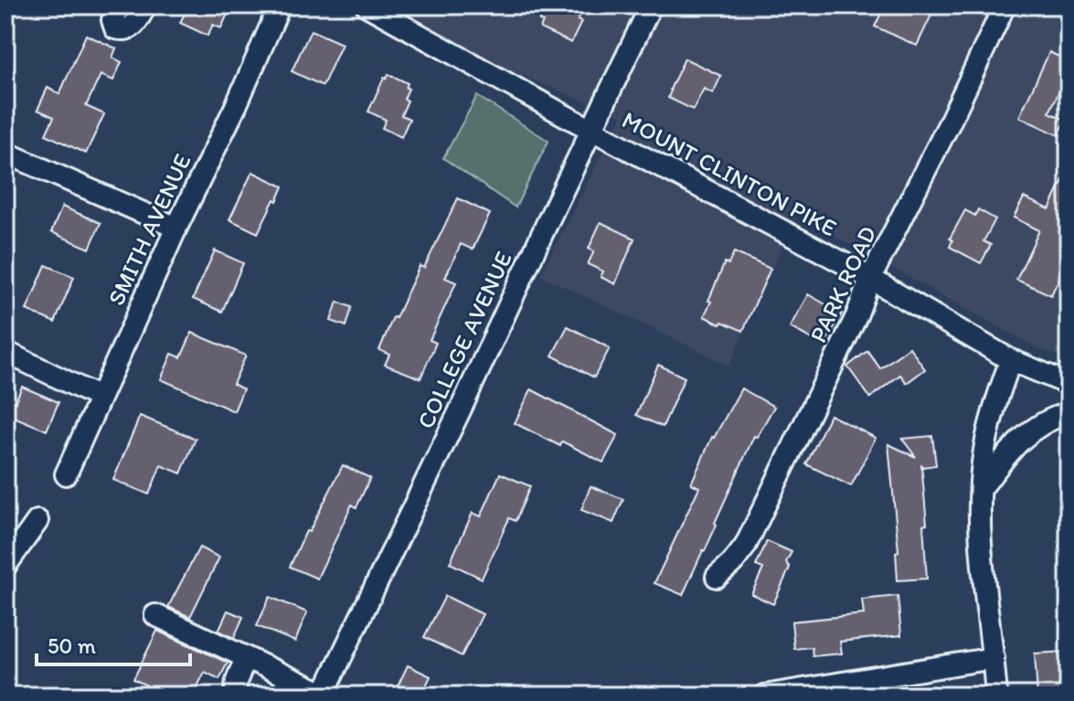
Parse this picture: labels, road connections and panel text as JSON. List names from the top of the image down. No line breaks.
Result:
{"streets":{"street":["MOUNT CLINTON PIKE","SMITH AVENUE","PARK ROAD","COLLEGE AVENUE"]},"crossings":[["MOUNT CLINTON PIKE","PARK ROAD"],["MOUNT CLINTON PIKE","COLLEGE AVENUE"]],"scale_bar":"50 m"}
